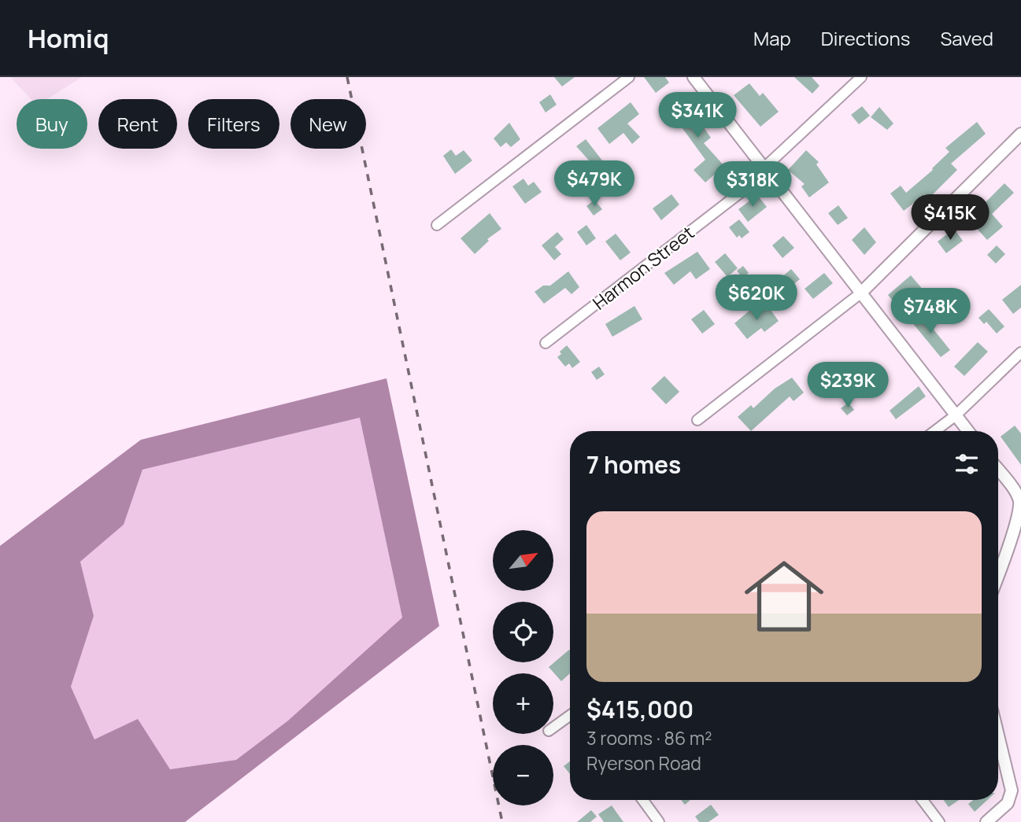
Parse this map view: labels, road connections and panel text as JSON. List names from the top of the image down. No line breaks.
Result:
{"streets":{"street":["Harmon Street"]},"north":"top right","page":{"header":"Homiq","nav":["Map","Directions","Saved"],"price":["$341K","$479K","$318K","$415K","$620K","$748K","$239K"],"chip":["Buy","Rent","Filters","New"],"heading":"7 homes","list":[{"name":"$415,000","note":"3 rooms · 86 m² · Ryerson Road"}],"map_buttons":["+","−"]}}
